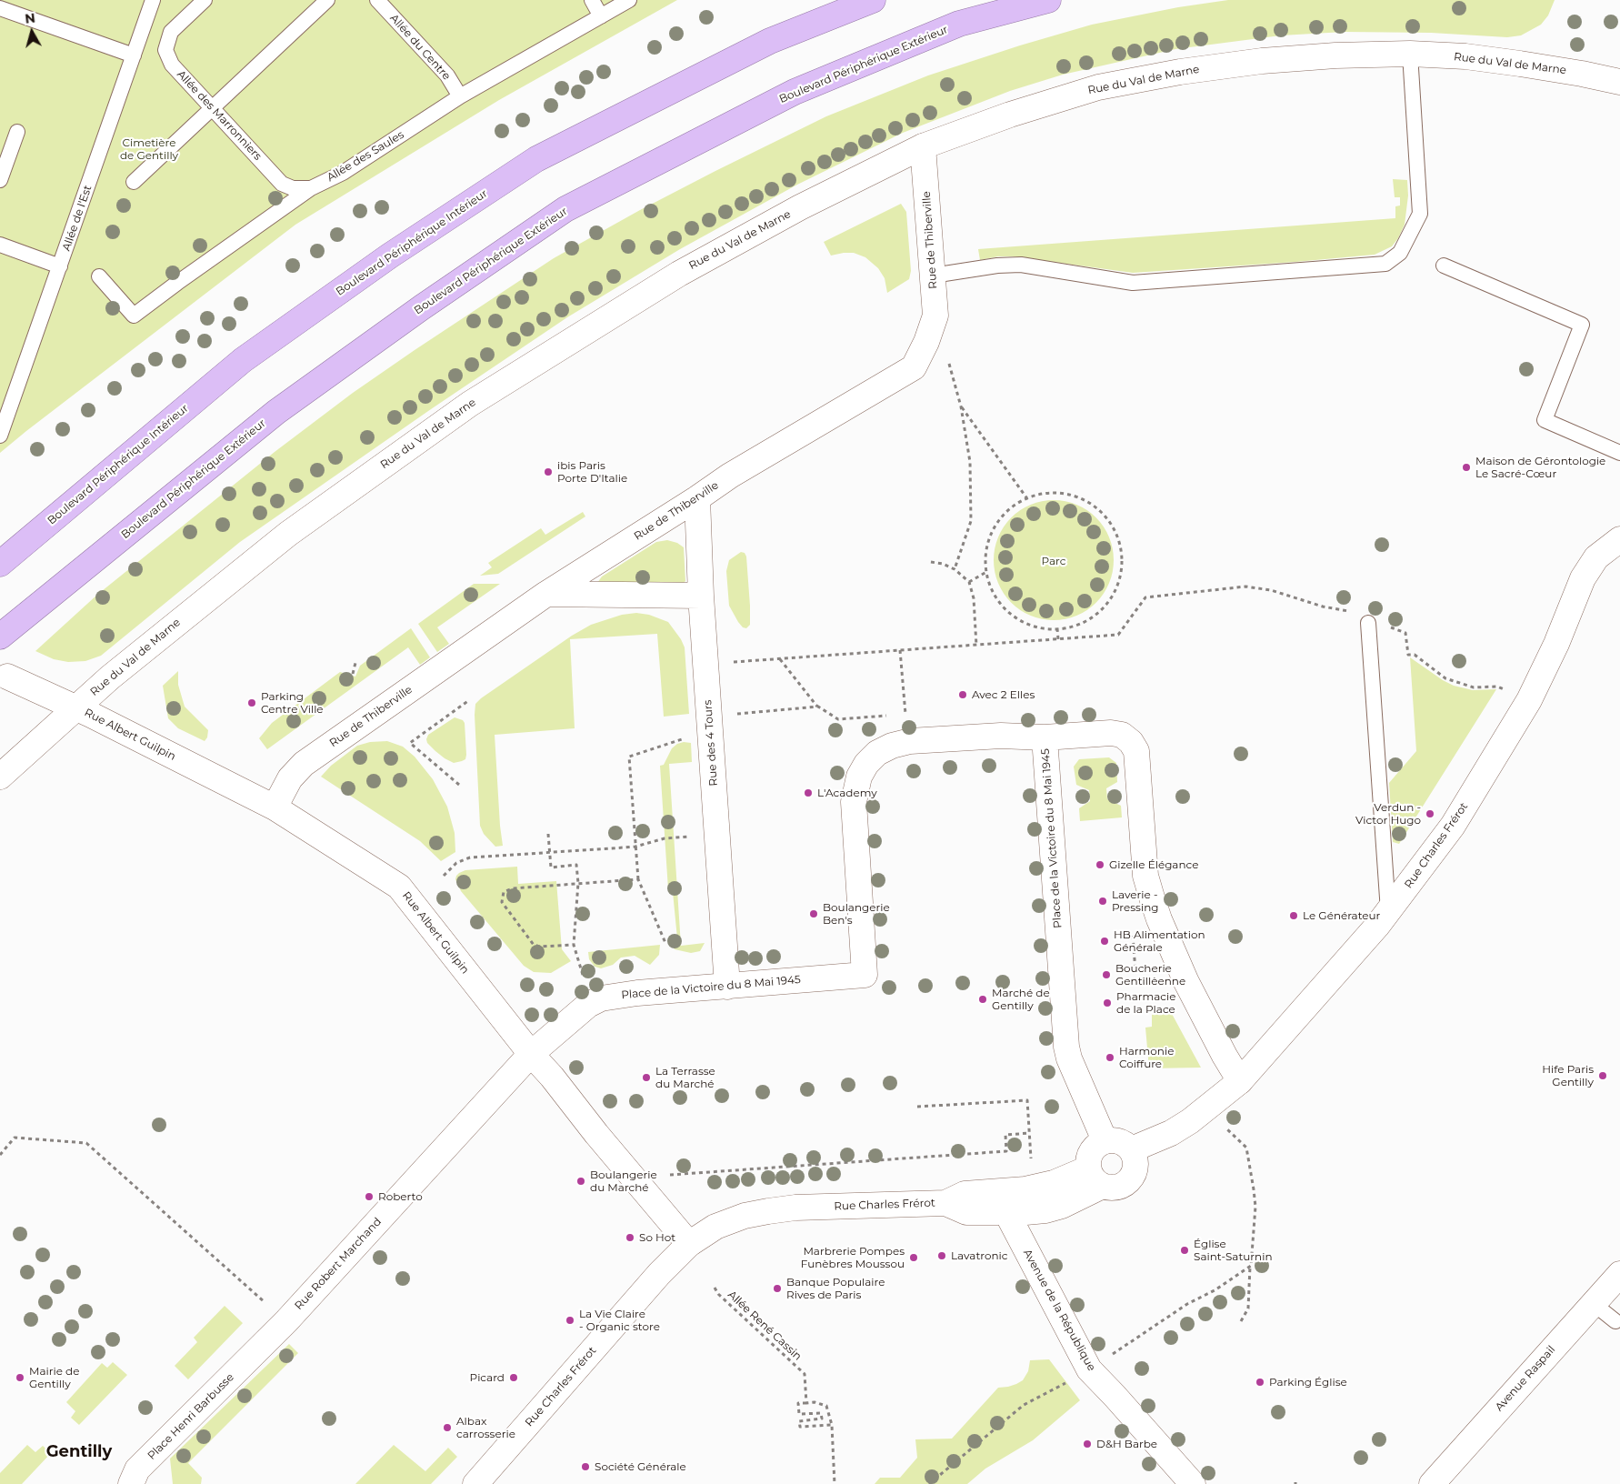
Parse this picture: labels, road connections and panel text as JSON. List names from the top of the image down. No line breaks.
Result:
{"streets":{"highway":["Boulevard Périphérique Extérieur","Boulevard Périphérique Intérieur"],"street":["Rue du Val de Marne","Rue de Thiberville","Rue Albert Guilpin","Rue des 4 Tours","Place de la Victoire du 8 Mai 1945","Rue Charles Frérot","Rue Robert Marchand","Avenue de la République","Avenue Raspail","Place Henri Barbusse"],"lane":["Allée du Centre","Allée des Marronniers","Allée des Saules","Allée de l'Est"],"path":["Allée René Cassin"]},"crossings":[["Allée du Centre","Allée des Saules"],["Rue du Val de Marne","Rue de Thiberville"],["Rue du Val de Marne","Rue Albert Guilpin"],["Allée des Marronniers","Allée des Saules"],["Rue de Thiberville","Rue Albert Guilpin"],["Rue de Thiberville","Rue des 4 Tours"],["Rue Albert Guilpin","Place de la Victoire du 8 Mai 1945"],["Rue Albert Guilpin","Rue Charles Frérot"],["Rue Albert Guilpin","Rue Robert Marchand"],["Rue des 4 Tours","Place de la Victoire du 8 Mai 1945"],["Place de la Victoire du 8 Mai 1945","Rue Charles Frérot"],["Place de la Victoire du 8 Mai 1945","Rue Robert Marchand"],["Rue Charles Frérot","Avenue de la République"],["Rue Robert Marchand","Place Henri Barbusse"]],"districts":["Gentilly"],"parks":["Cimetière de Gentilly","Parc"],"places":["Maison de Gérontologie Le Sacré-Cœur","ibis Paris Porte D'Italie","Avec 2 Elles","Parking Centre Ville","L'Academy","Verdun - Victor Hugo","Gizelle Élégance","Laverie - Pressing","Boulangerie Ben's","Le Générateur","HB Alimentation Générale","Boucherie Gentillėenne","Marché de Gentilly","Pharmacie de la Place","Harmonie Coiffure","Hife Paris Gentilly","La Terrasse du Marché","Boulangerie du Marché","Roberto","So Hot","Église Saint-Saturnin","Lavatronic","Marbrerie Pompes Funèbres Moussou","Banque Populaire Rives de Paris","La Vie Claire - Organic store","Mairie de Gentilly","Picard","Parking Église","Albax carrosserie","D&H Barbe","Société Générale"],"north":"top"}
